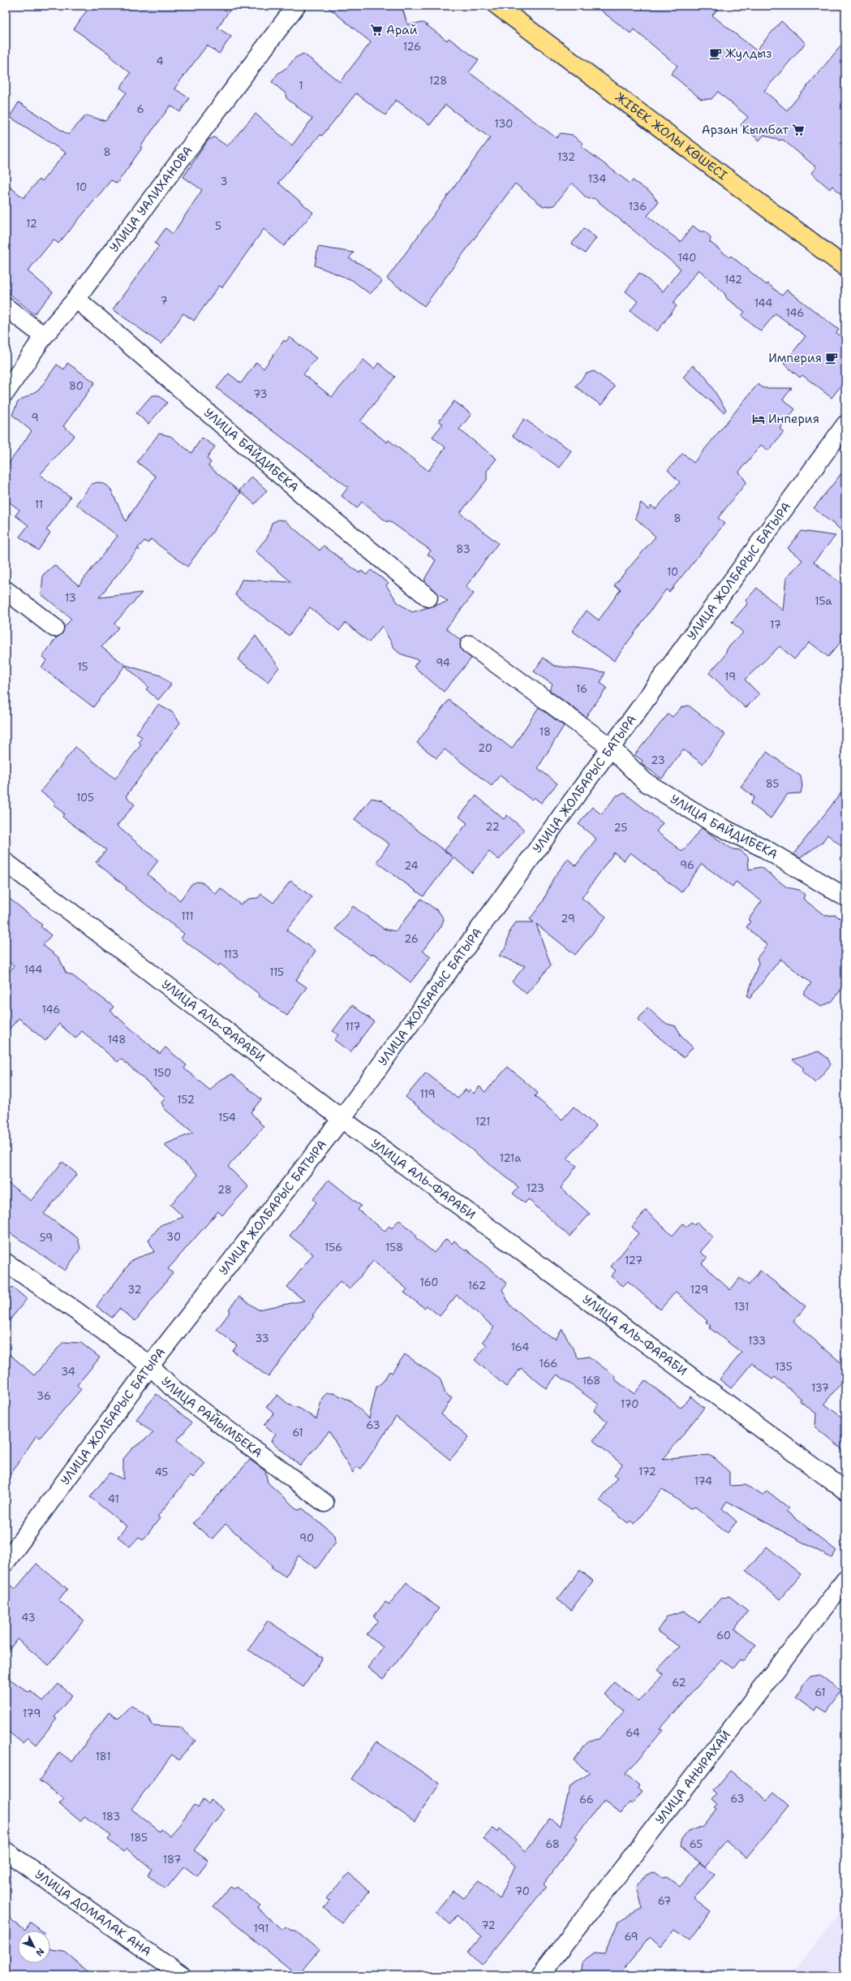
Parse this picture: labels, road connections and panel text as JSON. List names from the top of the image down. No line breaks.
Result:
{"streets":{"highway":["ЖІБЕК ЖОЛЫ КӨШЕСІ"],"street":["УЛИЦА УАЛИХАНОВА","УЛИЦА БАЙДИБЕКА","УЛИЦА ЖОЛБАРЫС БАТЫРА","УЛИЦА АЛЬ-ФАРАБИ","УЛИЦА РАЙЫМБЕКА","УЛИЦА АНЫРАХАЙ","УЛИЦА ДОМАЛАК АНА"]},"crossings":[["УЛИЦА УАЛИХАНОВА","УЛИЦА БАЙДИБЕКА"],["УЛИЦА БАЙДИБЕКА","УЛИЦА ЖОЛБАРЫС БАТЫРА"],["УЛИЦА ЖОЛБАРЫС БАТЫРА","УЛИЦА АЛЬ-ФАРАБИ"],["УЛИЦА ЖОЛБАРЫС БАТЫРА","УЛИЦА РАЙЫМБЕКА"]],"places":{"supermarket":["Арай","Арзан Кымбат"],"cafe":["Жулдыз","Империя"],"hotel":["Инперия"]},"house_numbers":["126","4","128","1","6","130","8","132","134","3","10","136","12","5","140","142","7","144","146","80","73","9","11","8","83","10","13","15а","17","94","15","19","16","18","20","23","85","105","22","25","96","24","111","29","26","113","144","115","146","117","148","150","119","152","154","121","121а","123","28","30","59","156","158","127","160","162","32","129","131","33","133","164","166","135","34","168","137","36","170","63","61","172","45","174","41","90","43","60","62","61","179","64","181","63","66","183","185","68","65","187","70","67","72","191","69"],"north":"bottom right"}
